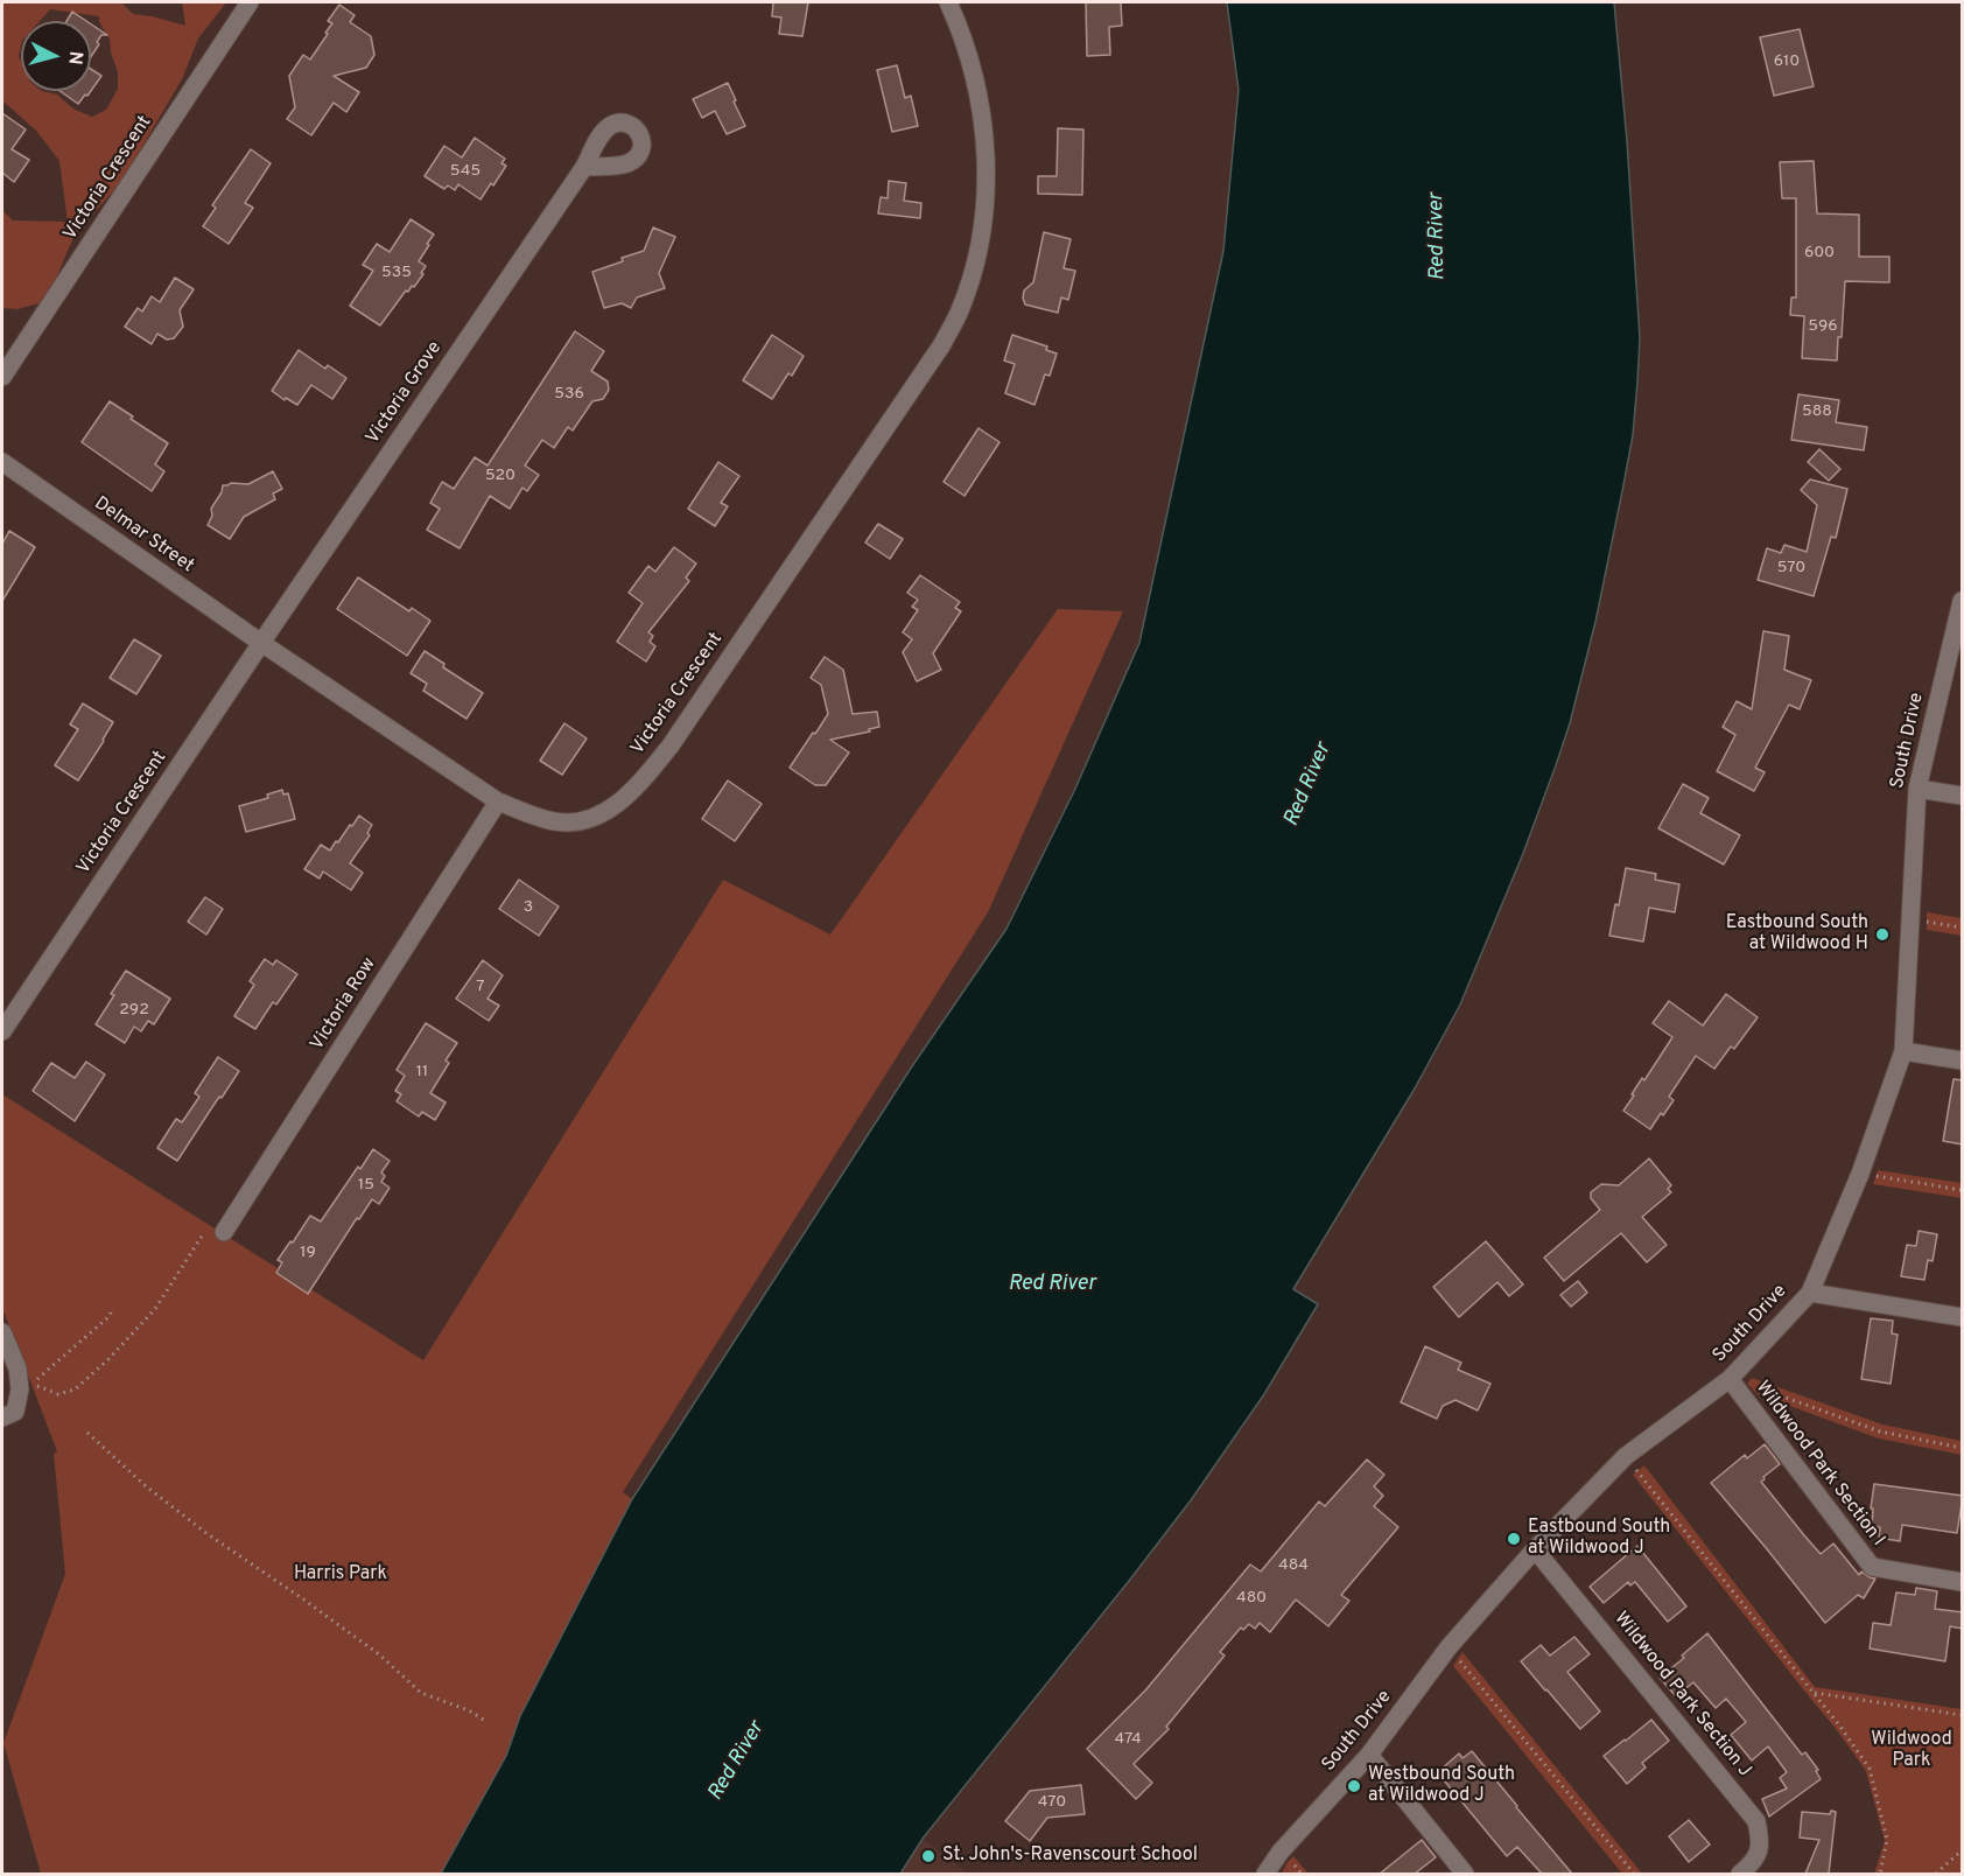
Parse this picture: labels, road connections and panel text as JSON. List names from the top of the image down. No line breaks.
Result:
{"streets":{"street":["Victoria Crescent","Victoria Grove","Delmar Street","South Drive","Victoria Row","Wildwood Park Section I","Wildwood Park Section J"]},"crossings":[["Victoria Crescent","Victoria Grove"],["Victoria Crescent","Delmar Street"],["Victoria Crescent","Victoria Row"],["Victoria Grove","Delmar Street"],["South Drive","Wildwood Park Section I"],["South Drive","Wildwood Park Section J"]],"water":["Red River"],"parks":["Harris Park","Wildwood Park"],"places":["Eastbound South at Wildwood H","Eastbound South at Wildwood J","Westbound South at Wildwood J","St. John's-Ravenscourt School"],"house_numbers":["610","545","600","535","596","536","588","520","570","3","7","292","11","15","19","484","480","474","470"],"north":"right"}
